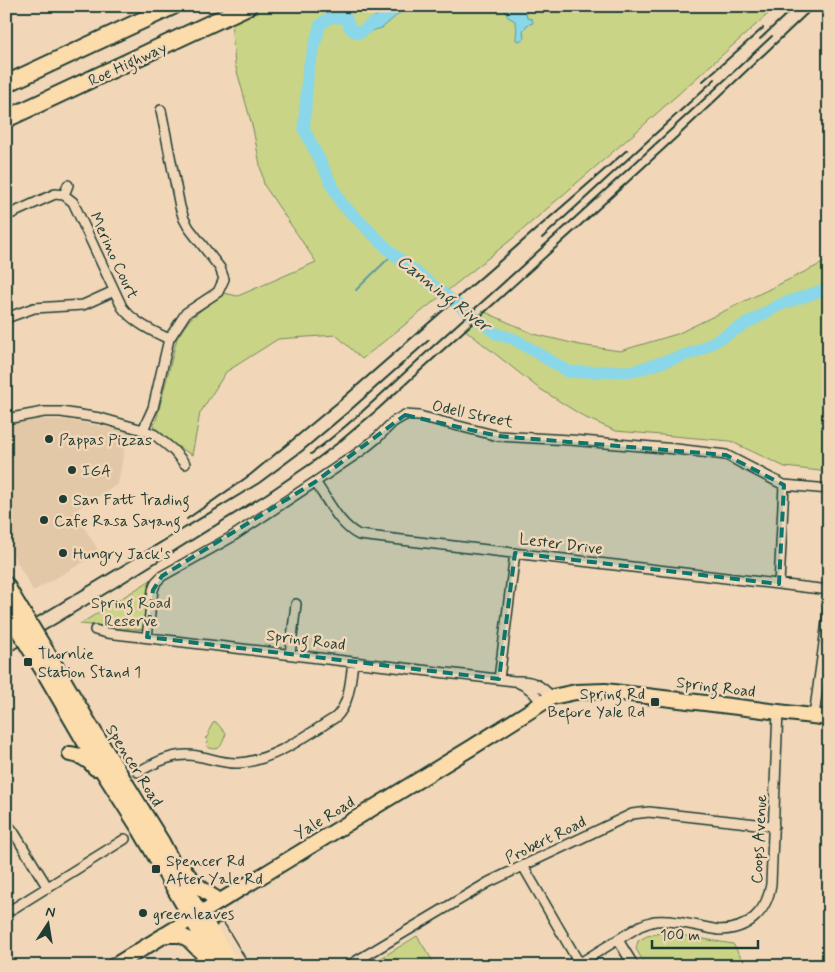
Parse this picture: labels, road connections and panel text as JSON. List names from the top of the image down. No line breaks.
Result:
{"streets":{"highway":["Roe Highway"],"main road":["Spring Road","Spencer Road","Yale Road"],"street":["Merino Court","Odell Street","Lester Drive","Probert Road","Coops Avenue"]},"crossings":[["Odell Street","Lester Drive"],["Odell Street","Spring Road"],["Spring Road","Yale Road"],["Spring Road","Coops Avenue"],["Spencer Road","Yale Road"],["Probert Road","Coops Avenue"]],"water":["Canning River"],"parks":["Spring Road Reserve"],"places":{"other":["Pappas Pizzas","IGA","San Fatt Trading","Cafe Rasa Sayang","Hungry Jack's","greenleaves"],"transit":["Thornlie Station Stand 1","Spring Rd Before Yale Rd","Spencer Rd After Yale Rd"]},"scale_bar":"100 m","north":"top"}
